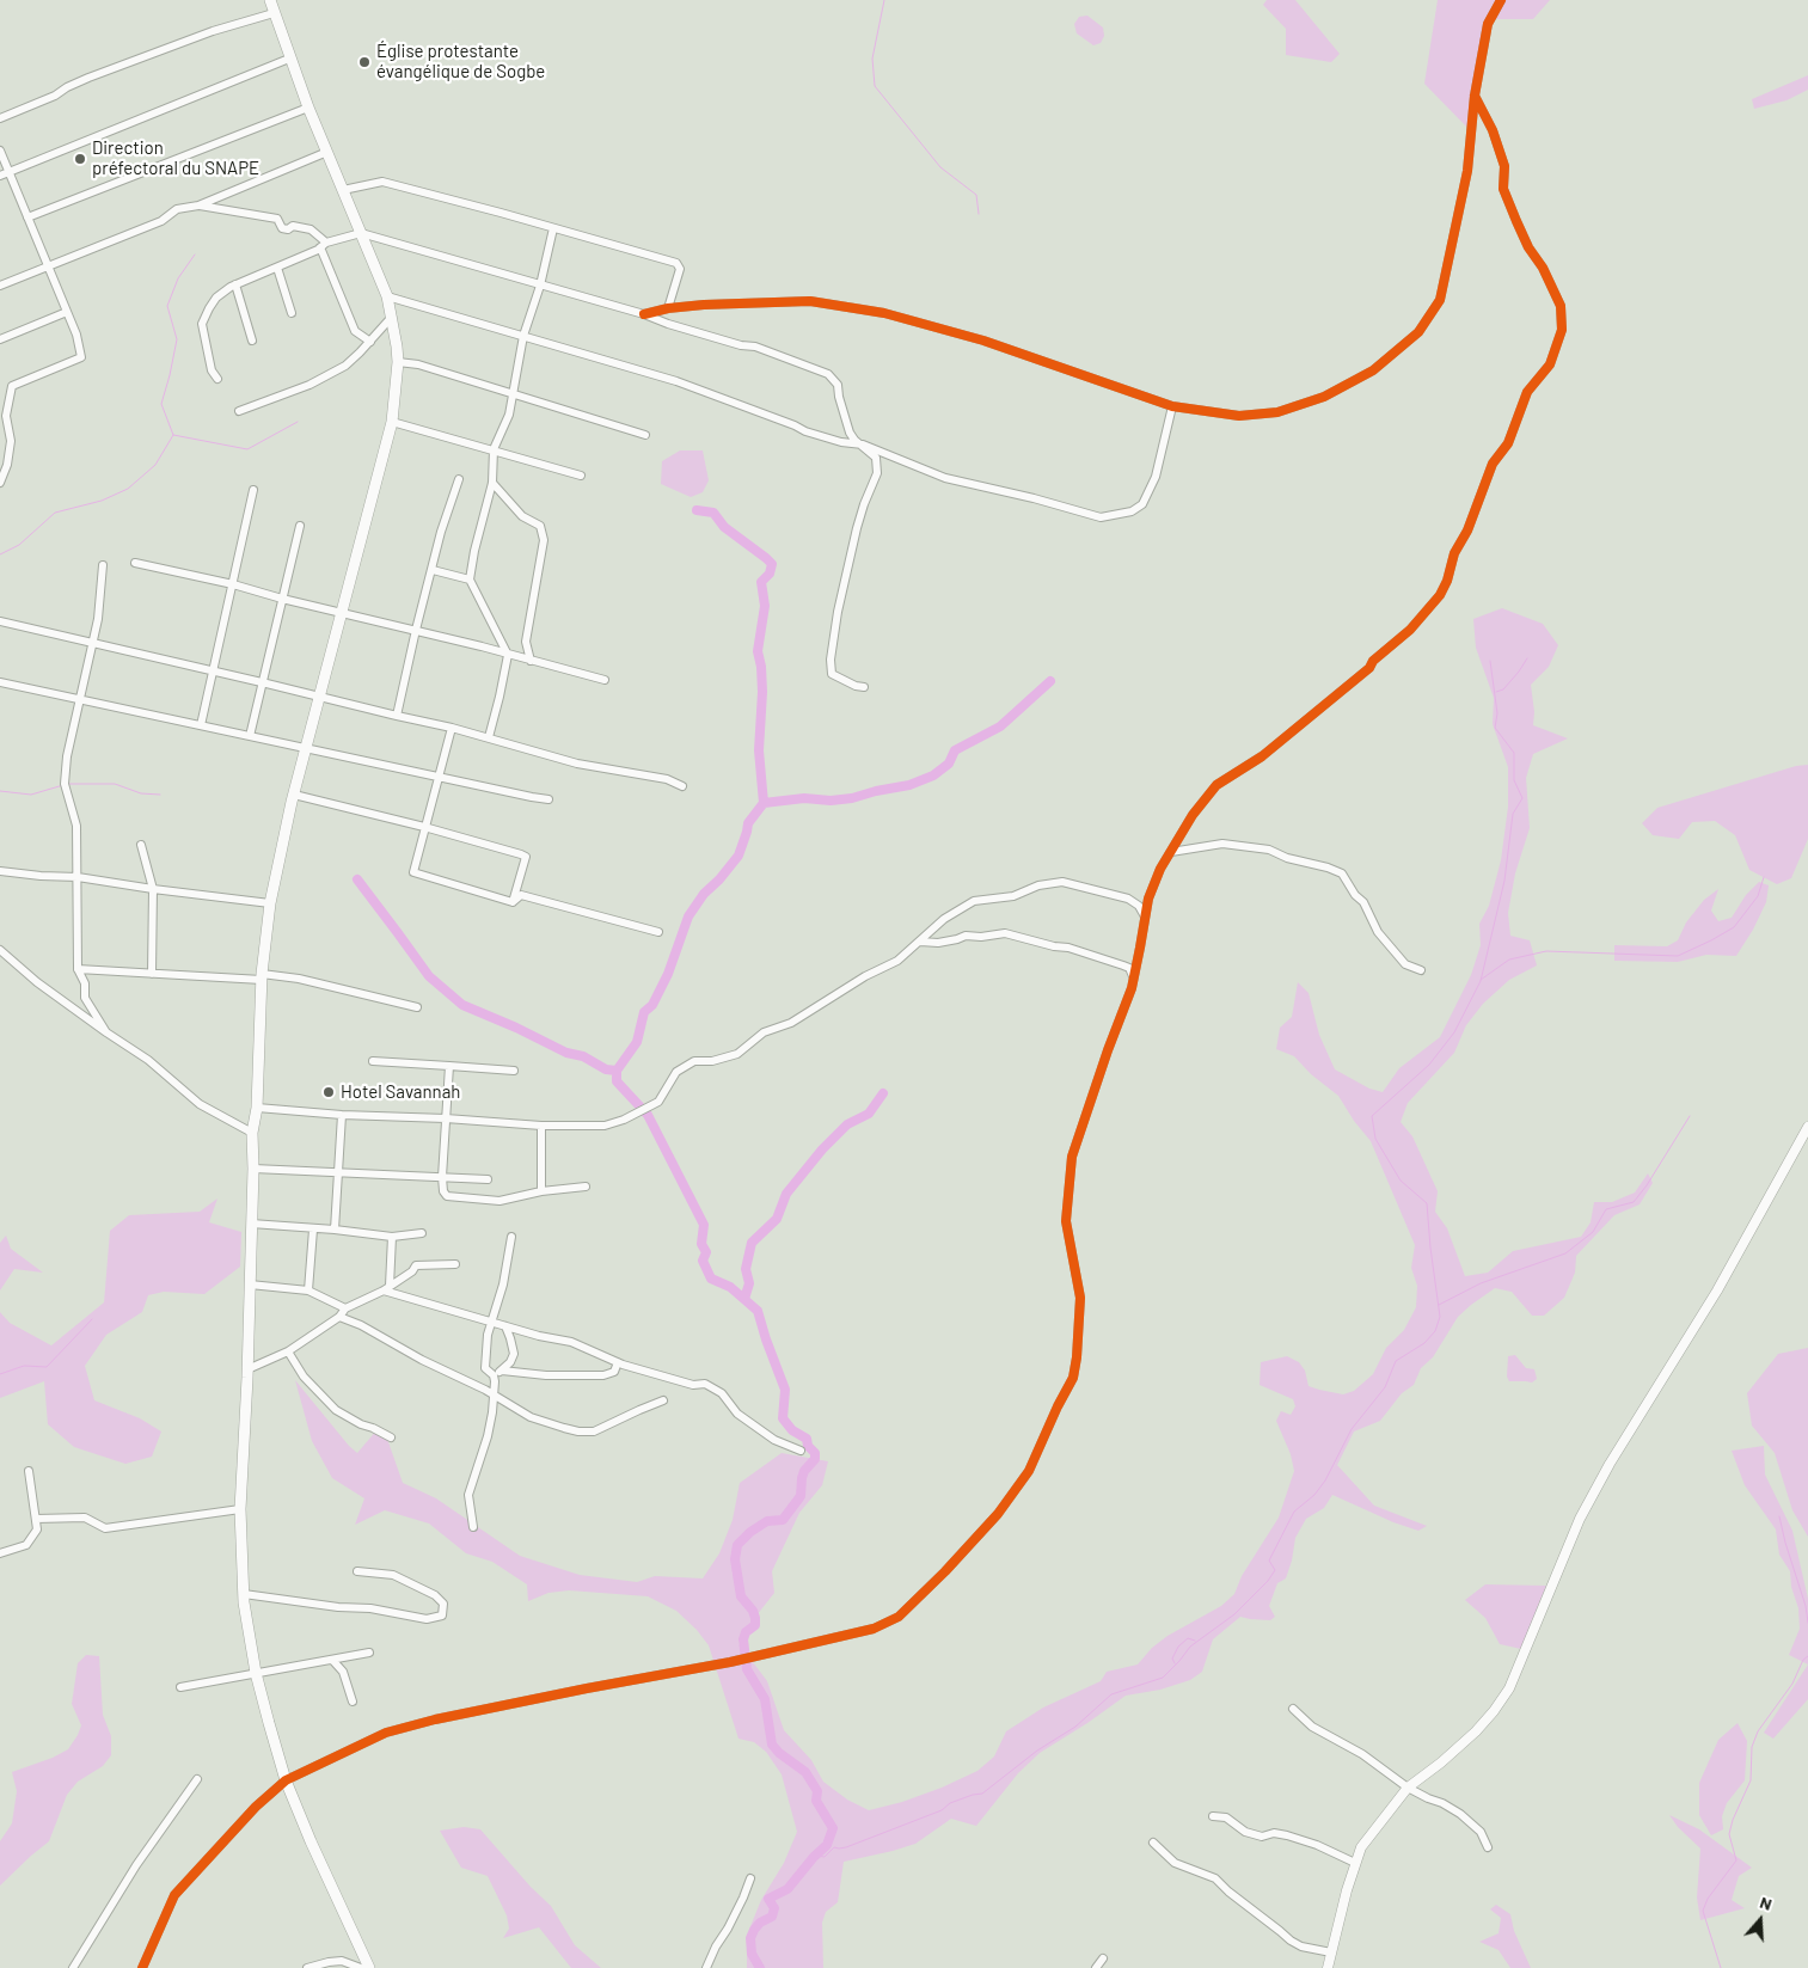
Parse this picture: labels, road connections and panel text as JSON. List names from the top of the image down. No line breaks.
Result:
{"places":["Église protestante évangélique de Sogbe","Direction préfectoral du SNAPE","Hotel Savannah"],"north":"top"}
